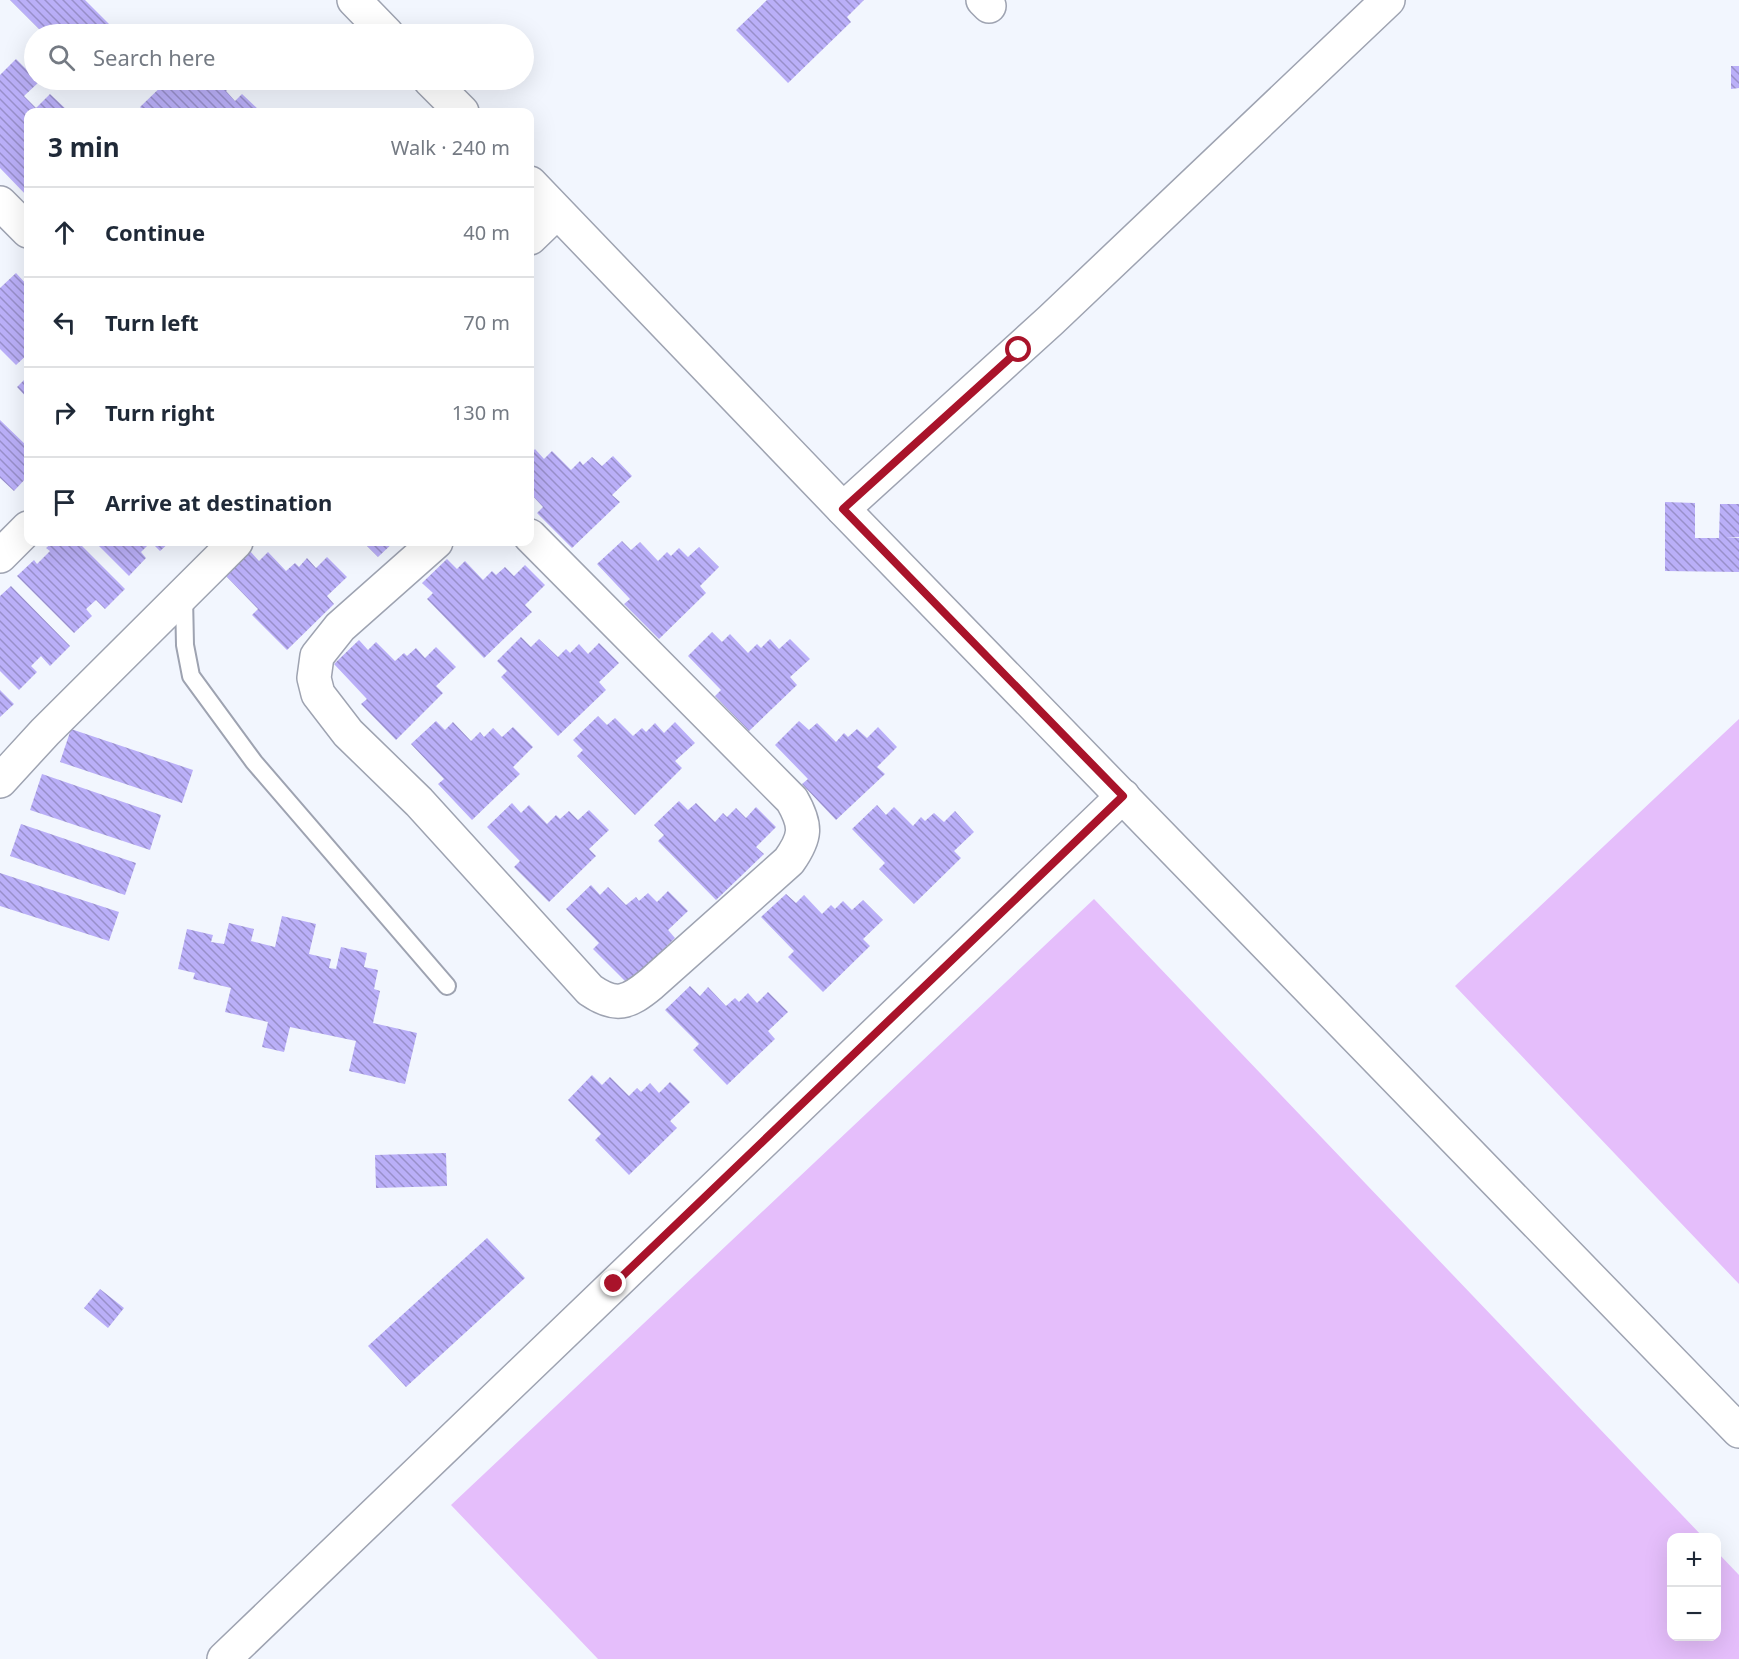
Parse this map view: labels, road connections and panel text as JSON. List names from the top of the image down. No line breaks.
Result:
{"page":{"search":"Search here","heading":["3 min","Walk · 240 m"],"list":[["Continue","40 m"],["Turn left","70 m"],["Turn right","130 m"],"Arrive at destination"],"map_buttons":["+","−"]}}
